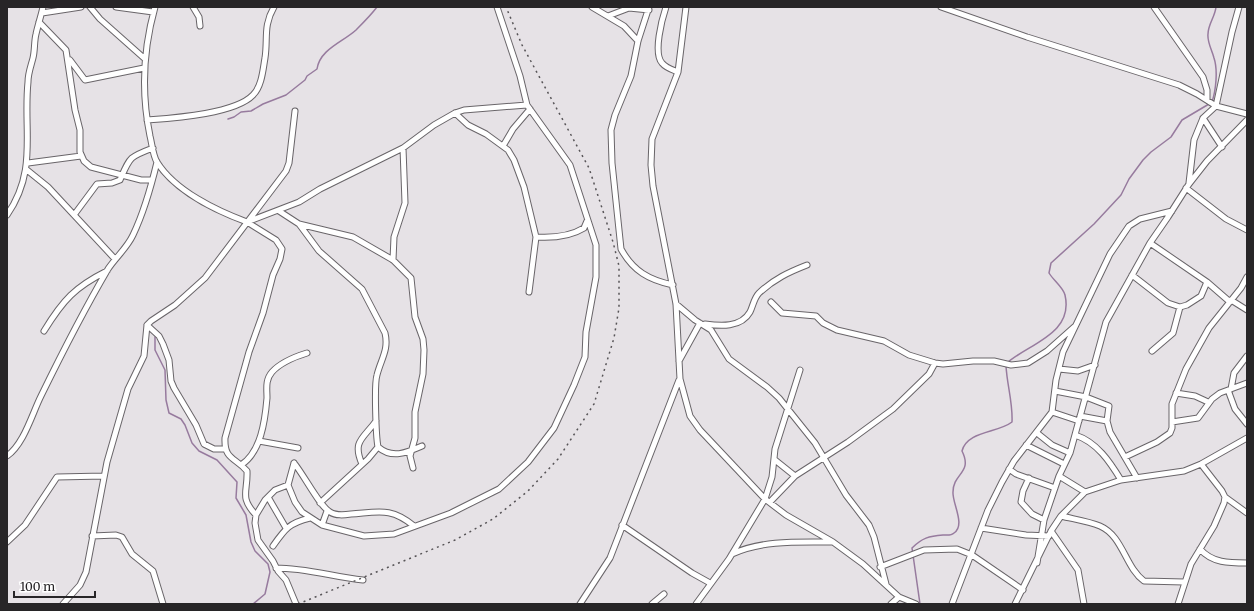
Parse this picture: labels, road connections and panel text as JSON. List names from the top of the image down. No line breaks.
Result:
{"scale_bar":"100 m"}
